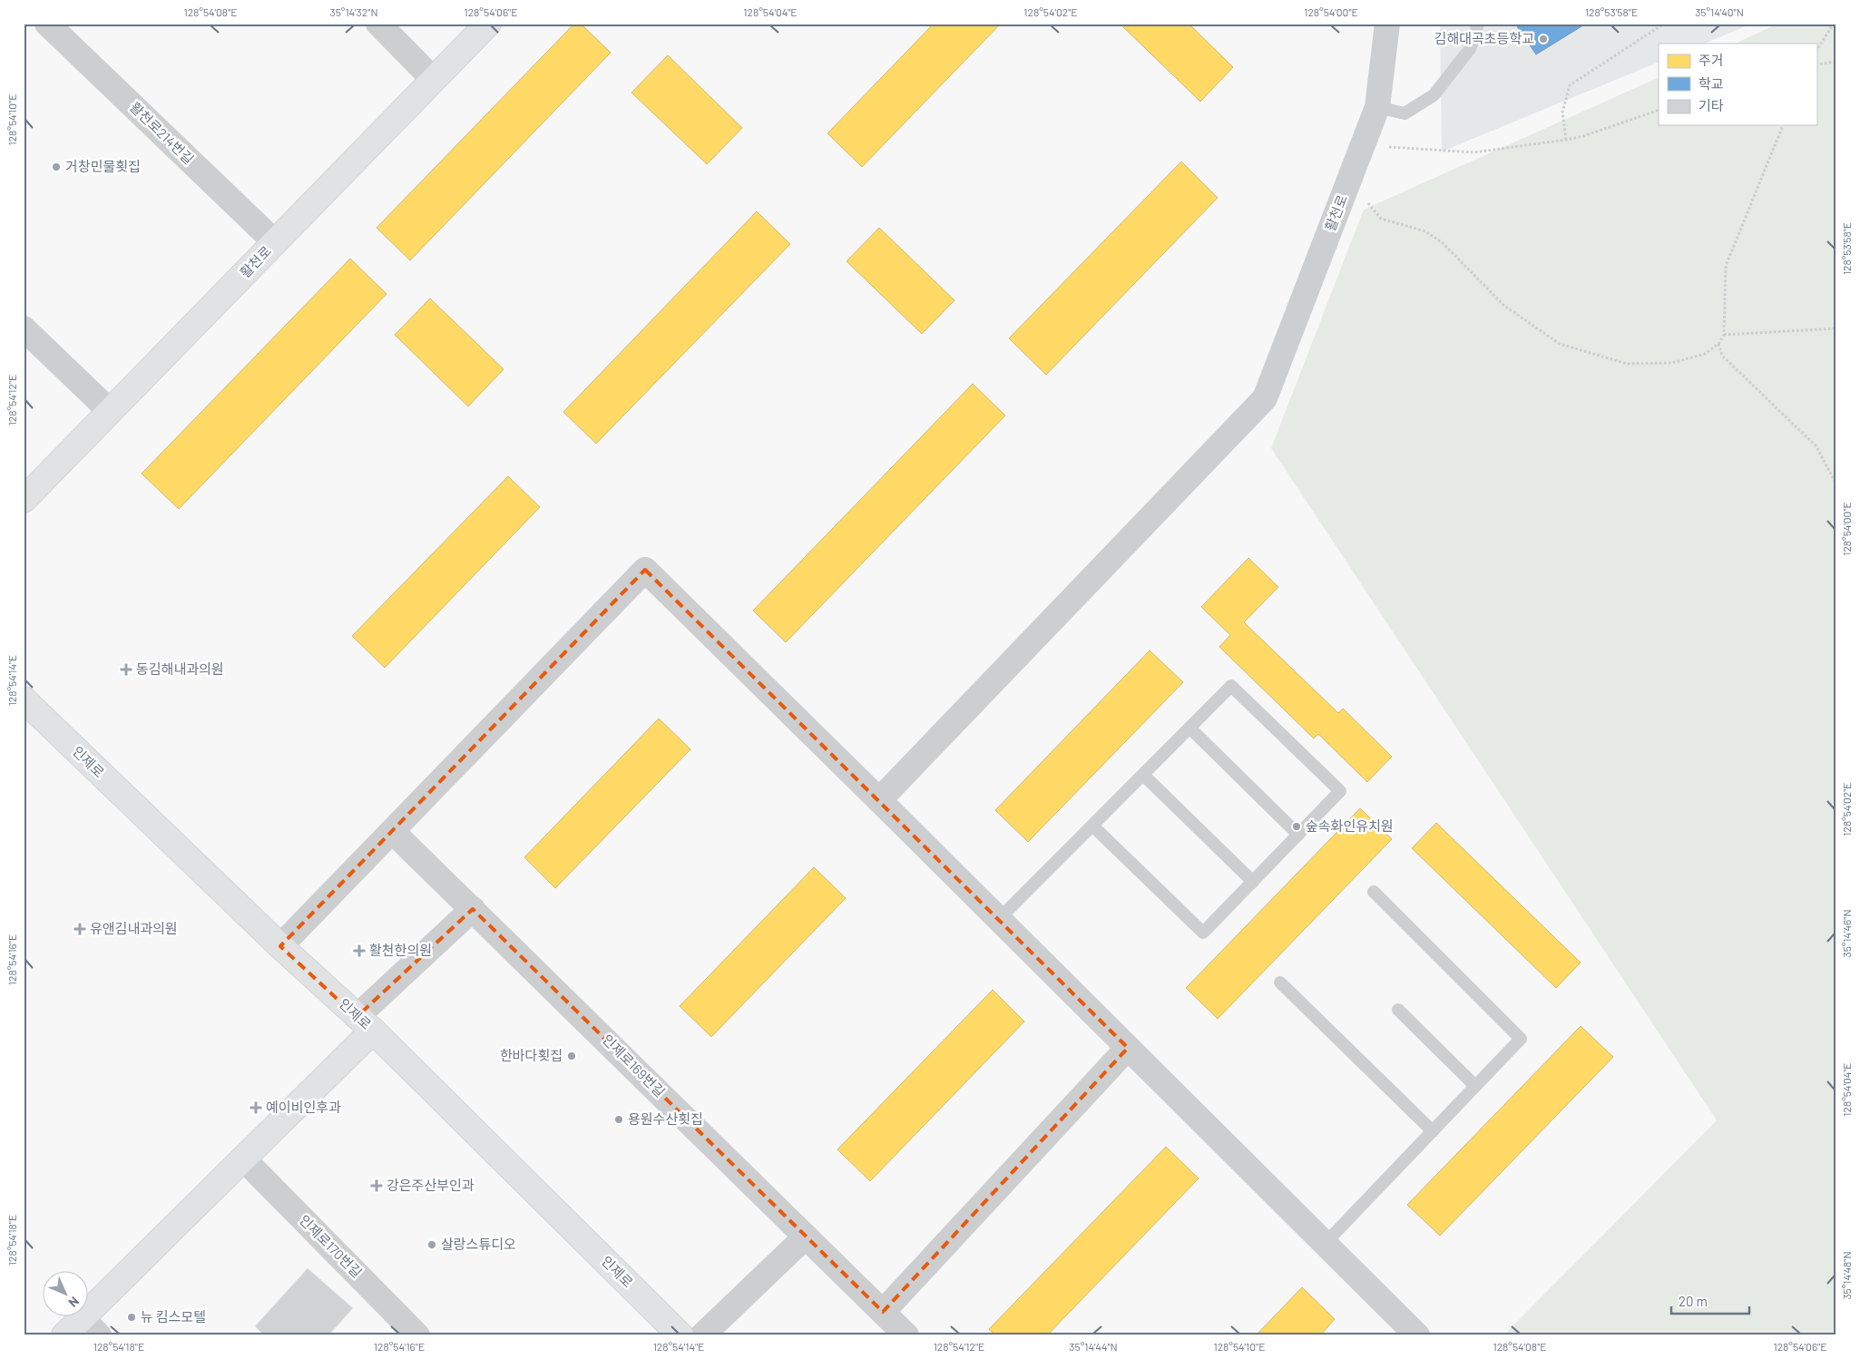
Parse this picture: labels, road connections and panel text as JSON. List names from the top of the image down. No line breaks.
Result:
{"streets":{"street":["활천로214번길","활천로","인제로","인제로169번길","인제로170번길"]},"crossings":[["활천로214번길","활천로"]],"places":{"other":["김해대곡초등학교","거창민물횟집","숲속화인유치원","한바다횟집","용원수산횟집","살랑스튜디오","뉴 킴스모텔"],"health":["동김해내과의원","유앤김내과의원","활천한의원","예이비인후과","강은주산부인과"]},"legend":["주거","학교","기타"],"scale_bar":"20 m","north":"bottom right","coordinates":["128°54'08\"E","35°14'32\"N","128°54'06\"E","128°54'04\"E","128°54'02\"E","128°54'00\"E","128°53'58\"E","35°14'40\"N","128°54'10\"E","128°54'12\"E","128°54'14\"E","35°14'46\"N","128°54'16\"E","128°54'18\"E","35°14'48\"N","35°14'44\"N"]}
